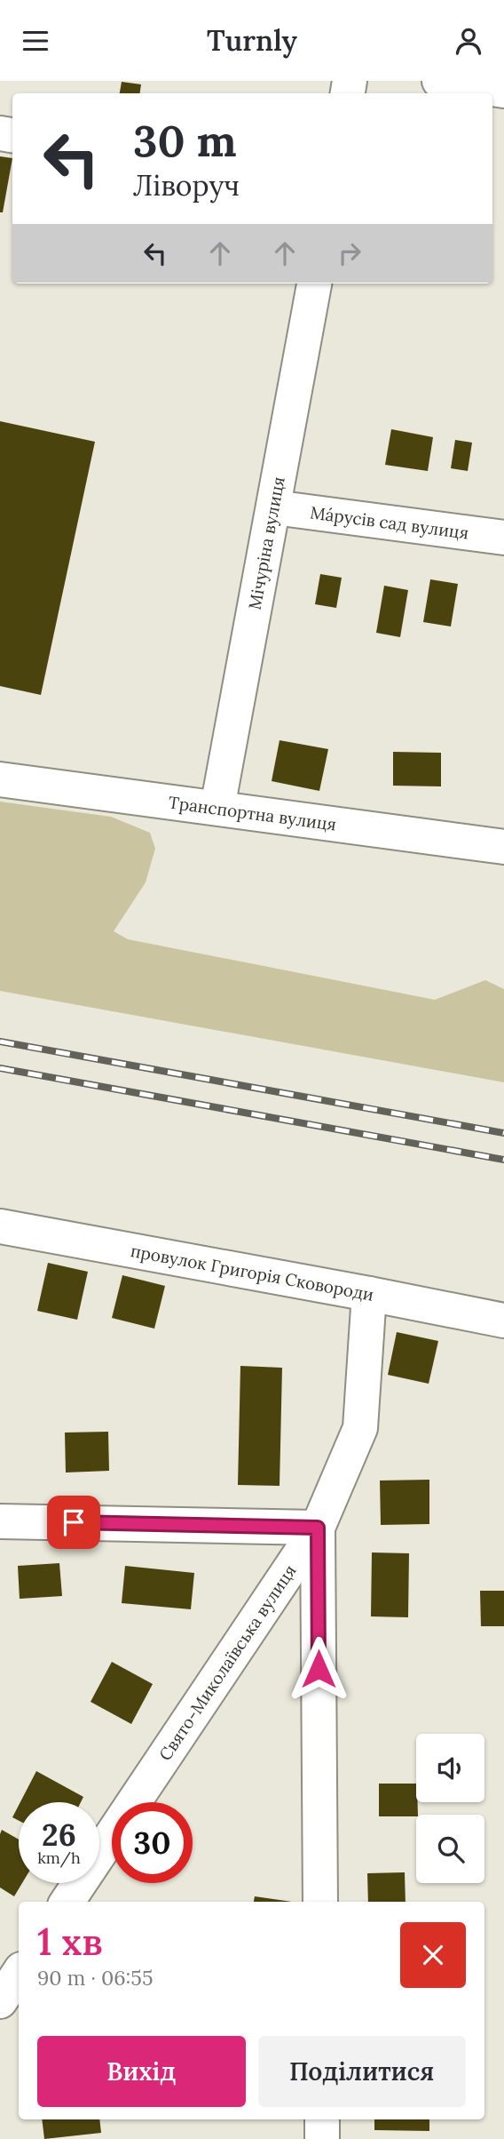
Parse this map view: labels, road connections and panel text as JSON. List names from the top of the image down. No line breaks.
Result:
{"streets":{"street":["Мáрусів сад вулиця","Мічуріна вулиця","Транспортна вулиця","провулок Григорія Сковороди","Свято-Миколаївська вулиця"]},"crossings":[["Мáрусів сад вулиця","Мічуріна вулиця"],["Мічуріна вулиця","Транспортна вулиця"],["провулок Григорія Сковороди","Свято-Миколаївська вулиця"]],"page":{"header":"Turnly","turn":["30 m","Ліворуч"],"speed":"26 km/h","limit":"30","heading":["1 хв","90 m · 06:55"],"buttons":["Вихід","Поділитися"]}}
